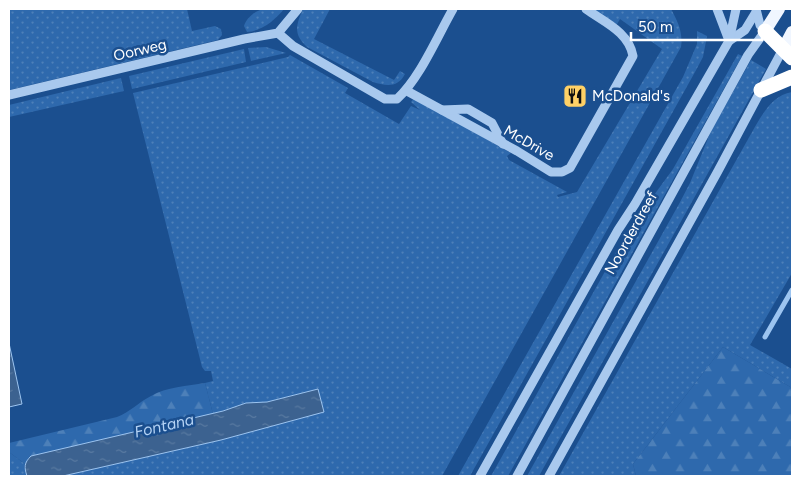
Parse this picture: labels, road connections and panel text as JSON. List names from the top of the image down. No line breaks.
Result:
{"streets":{"main road":["Noorderdreef"],"street":["Oorweg","McDrive"]},"water":["Fontana"],"places":{"restaurant":["McDonald's"]},"scale_bar":"50 m"}
